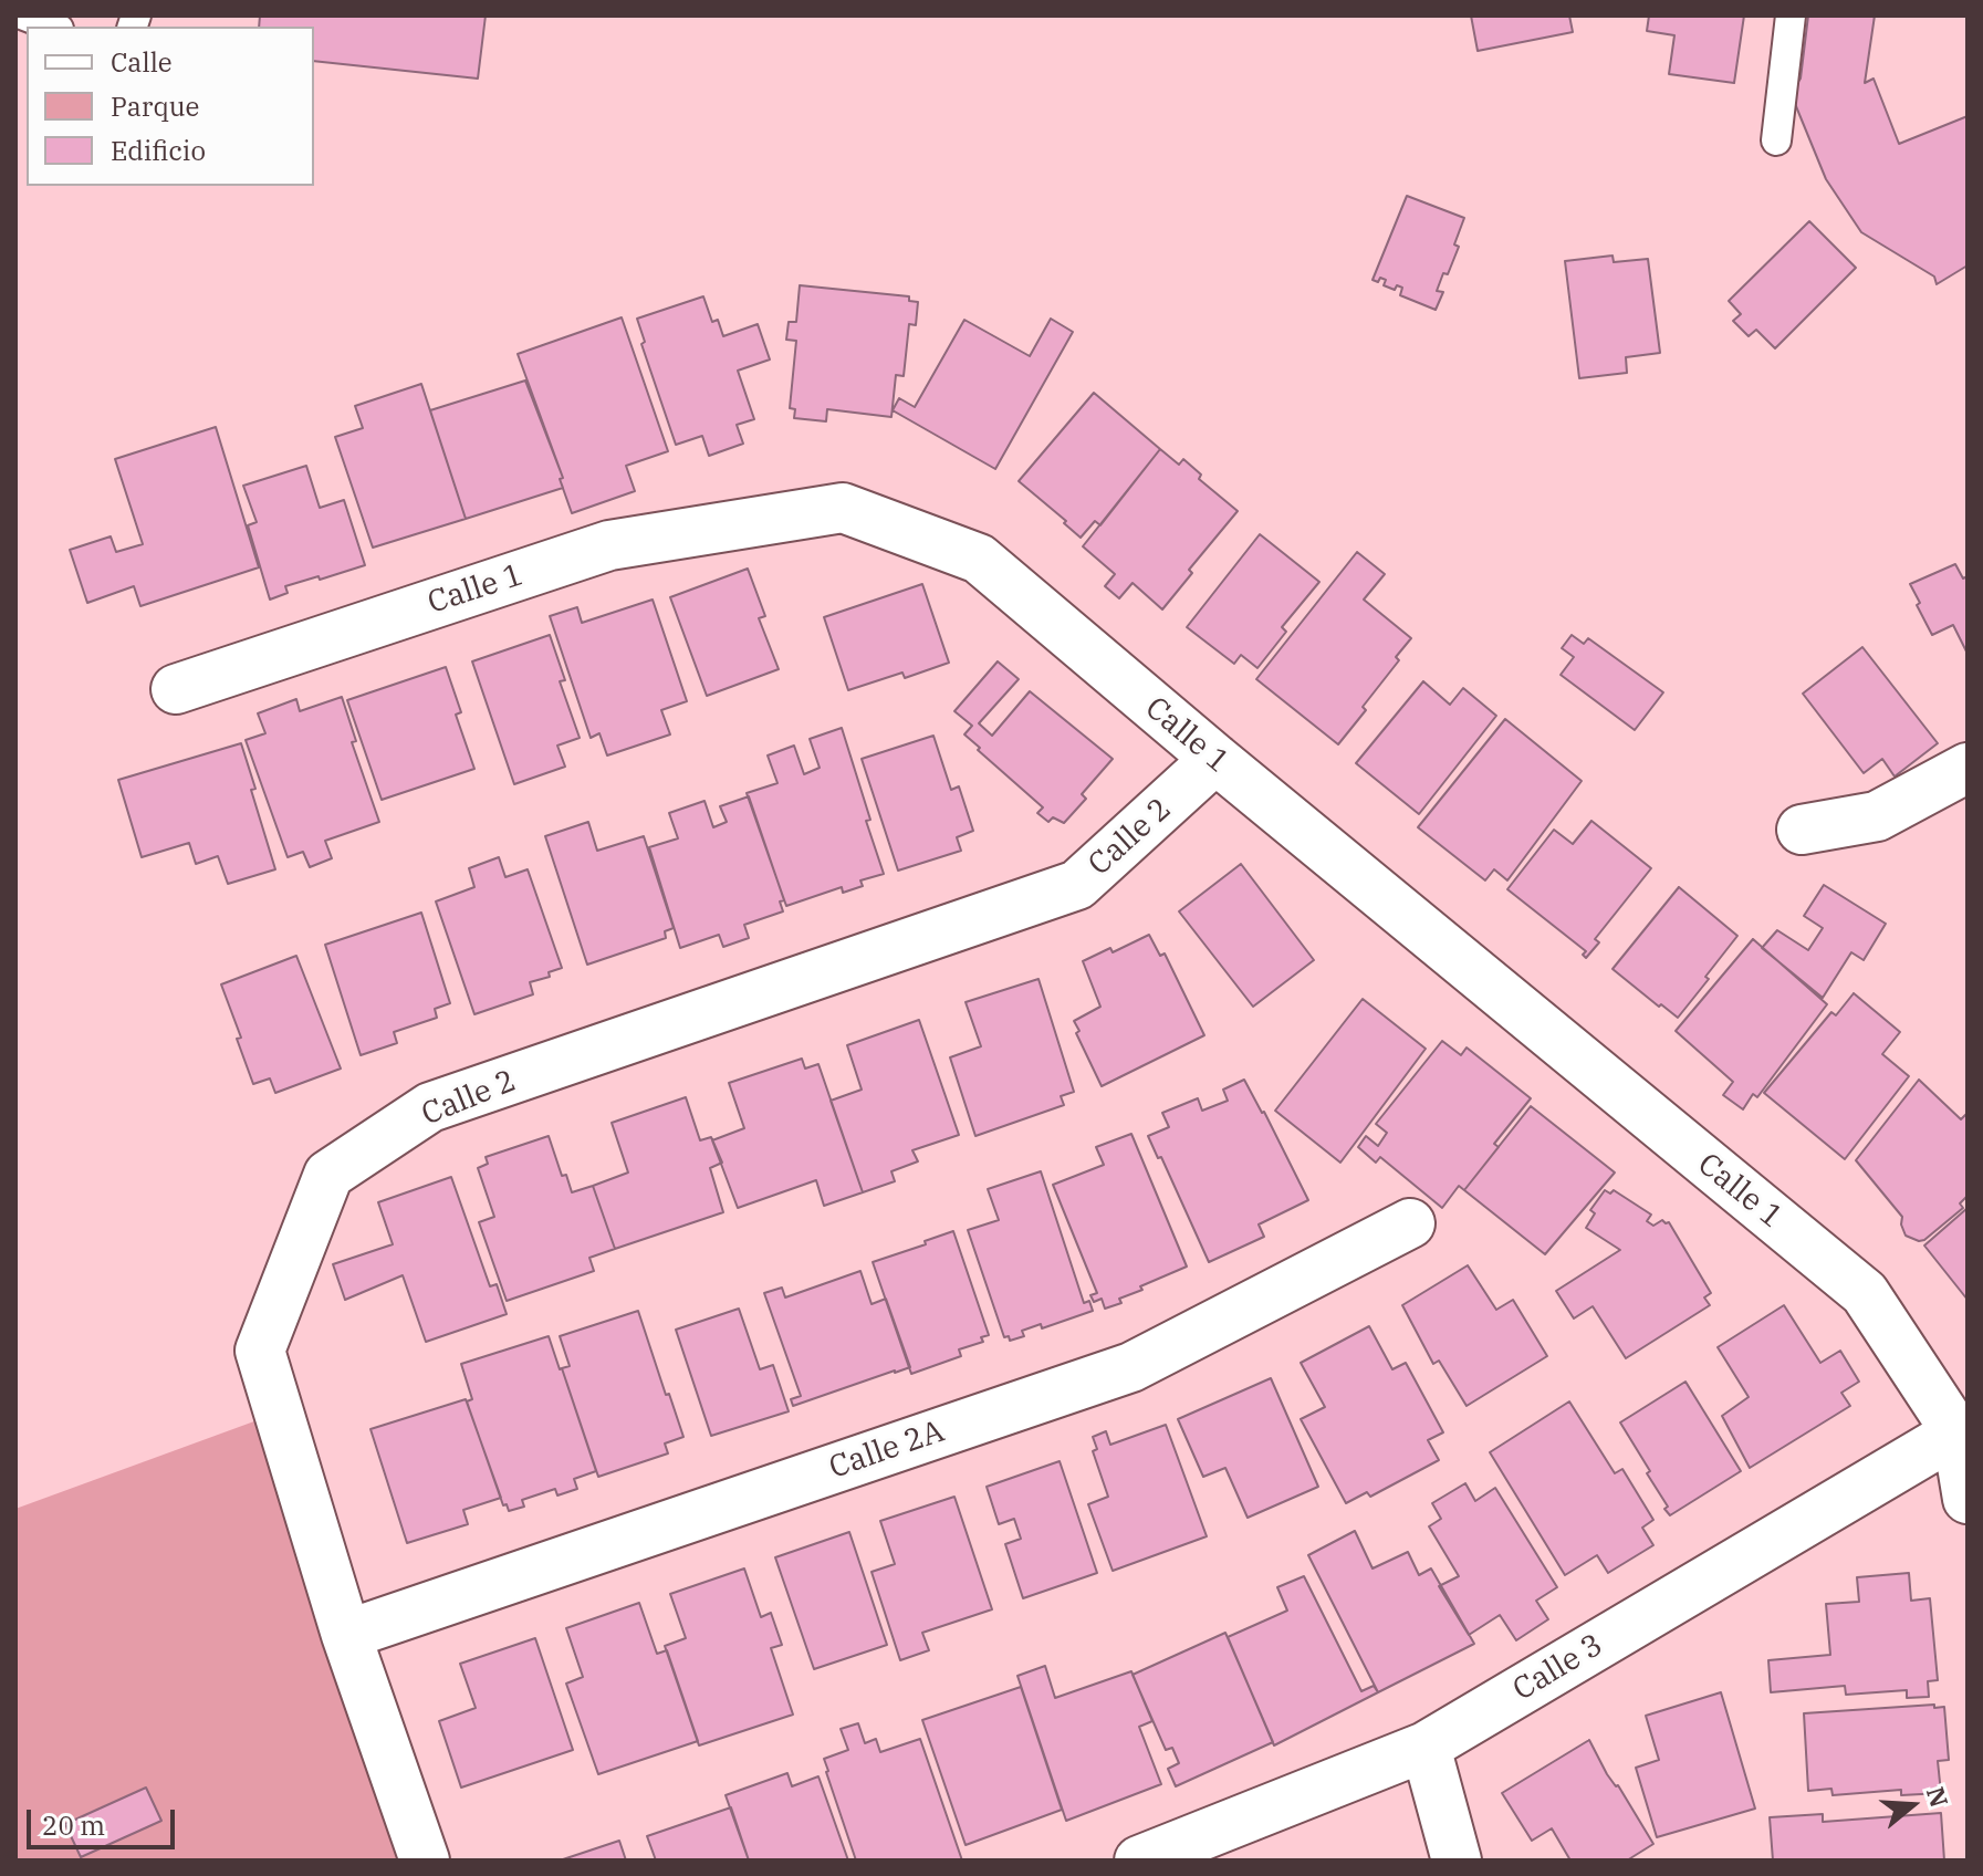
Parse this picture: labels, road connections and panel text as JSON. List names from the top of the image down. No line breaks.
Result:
{"streets":{"street":["Calle 1","Calle 2","Calle 2A","Calle 3"]},"crossings":[["Calle 1","Calle 2"],["Calle 1","Calle 3"],["Calle 2","Calle 2A"]],"legend":["Calle","Parque","Edificio"],"scale_bar":"20 m","north":"right"}
